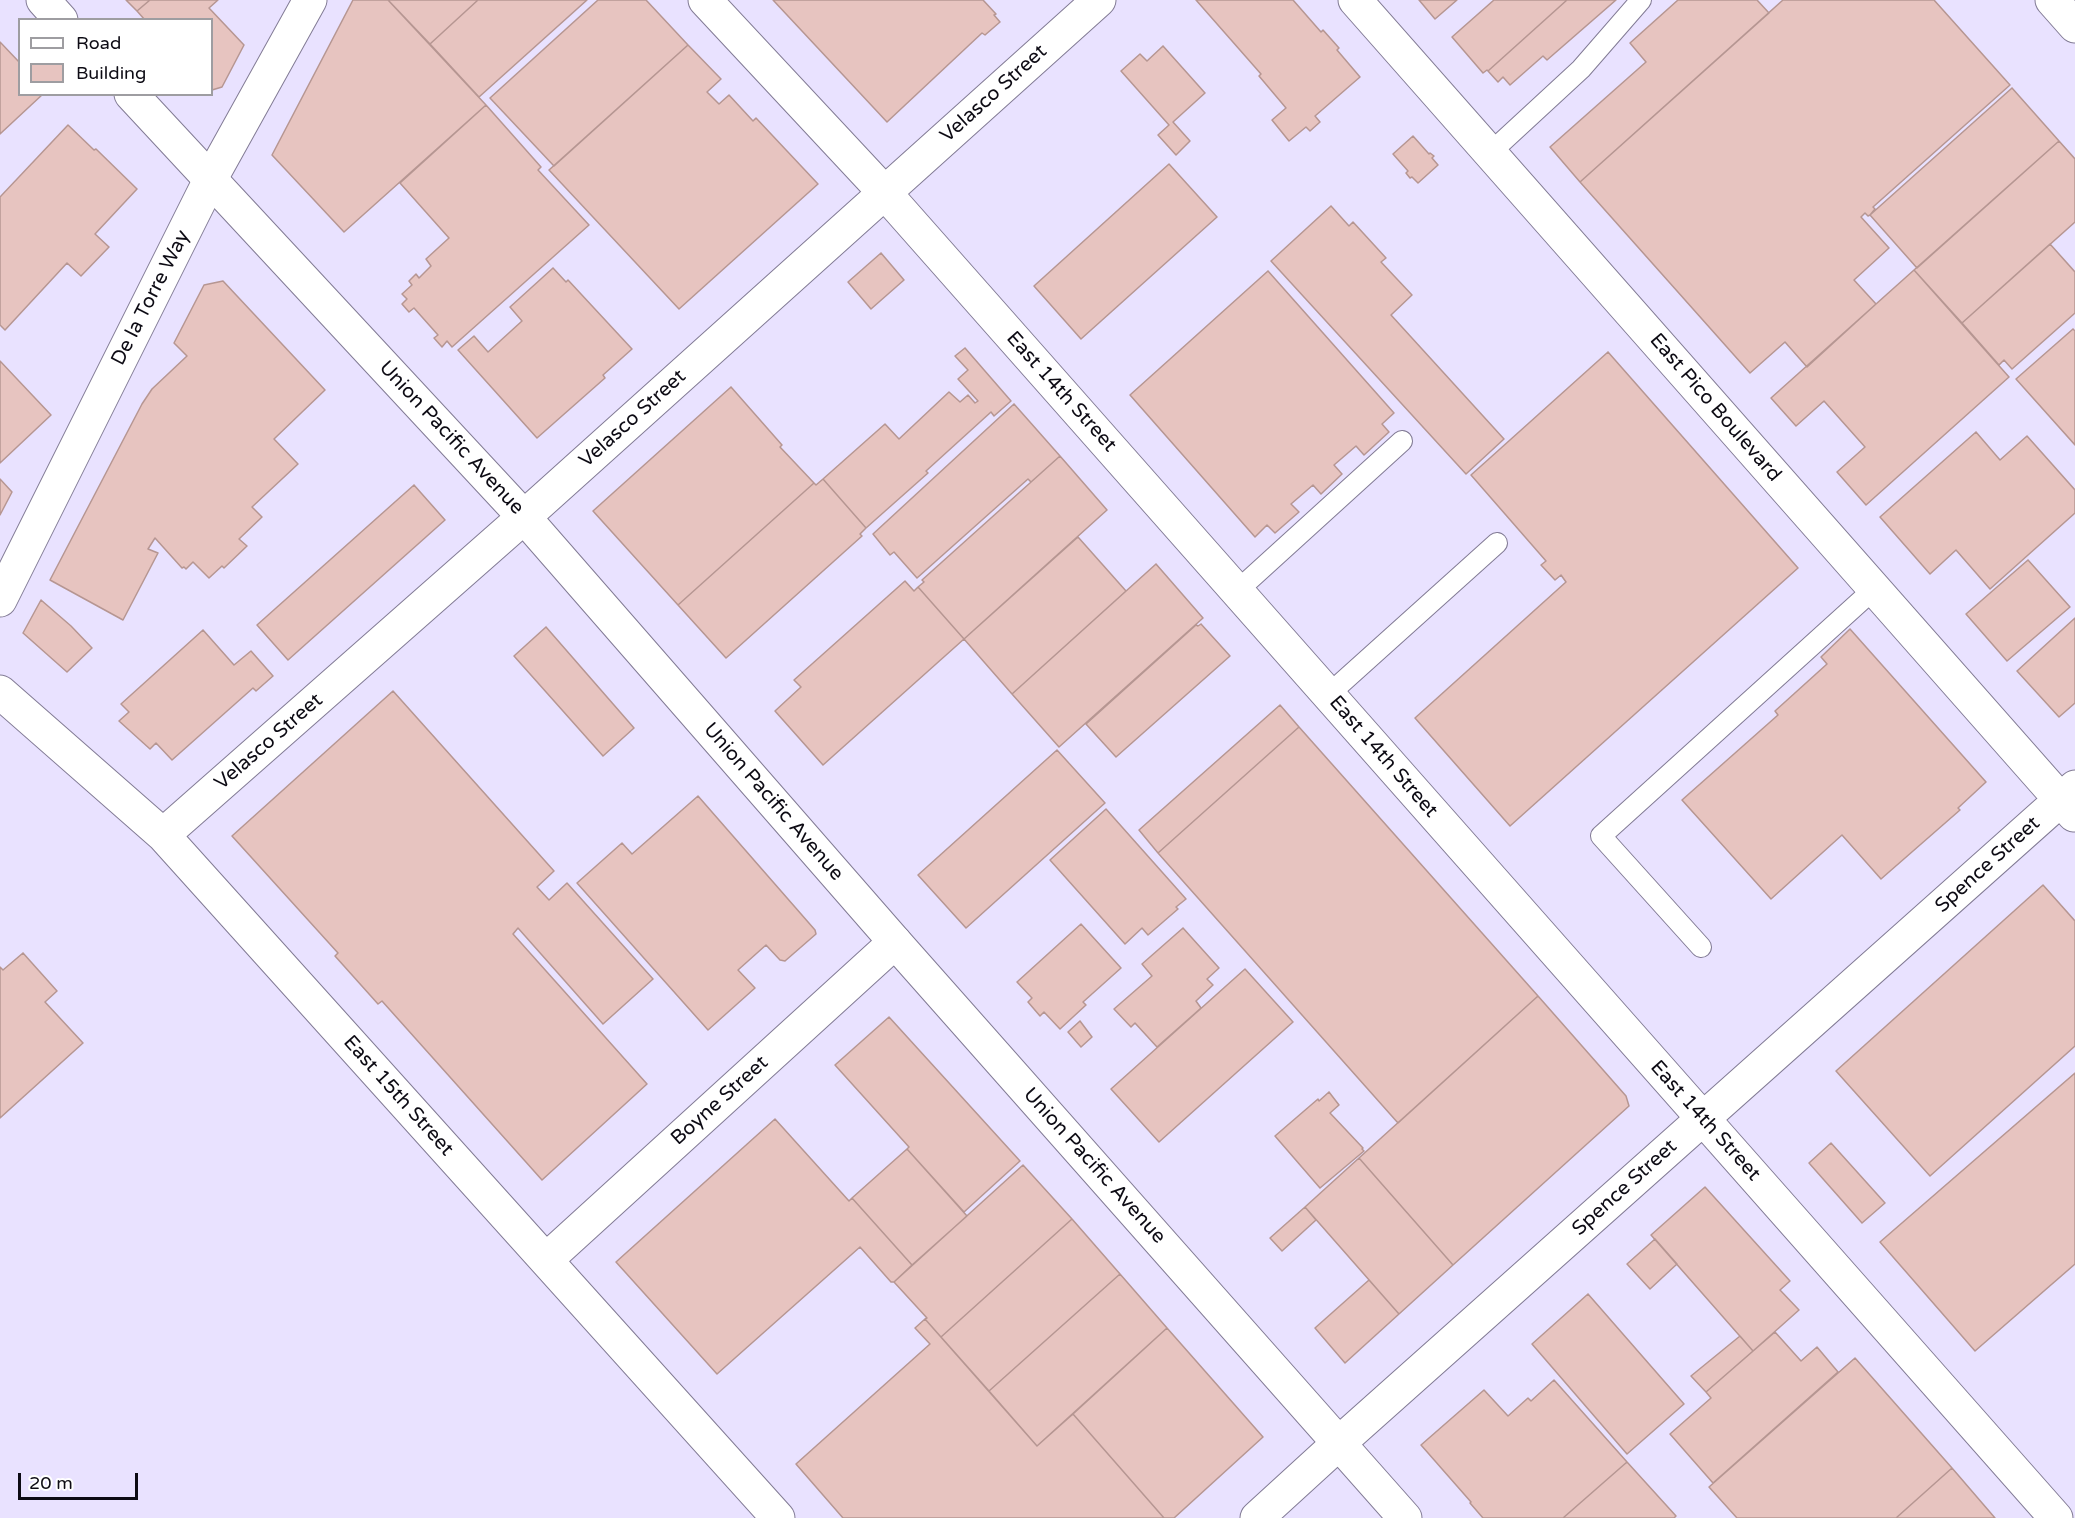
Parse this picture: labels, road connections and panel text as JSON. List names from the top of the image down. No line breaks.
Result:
{"streets":{"street":["Velasco Street","De la Torre Way","East 14th Street","East Pico Boulevard","Union Pacific Avenue","Spence Street","East 15th Street","Boyne Street"]},"crossings":[["Velasco Street","East 14th Street"],["Velasco Street","Union Pacific Avenue"],["Velasco Street","East 15th Street"],["De la Torre Way","Union Pacific Avenue"],["East 14th Street","Spence Street"],["East Pico Boulevard","Spence Street"],["Union Pacific Avenue","Spence Street"],["Union Pacific Avenue","Boyne Street"],["East 15th Street","Boyne Street"]],"legend":["Road","Building"],"scale_bar":"20 m"}
